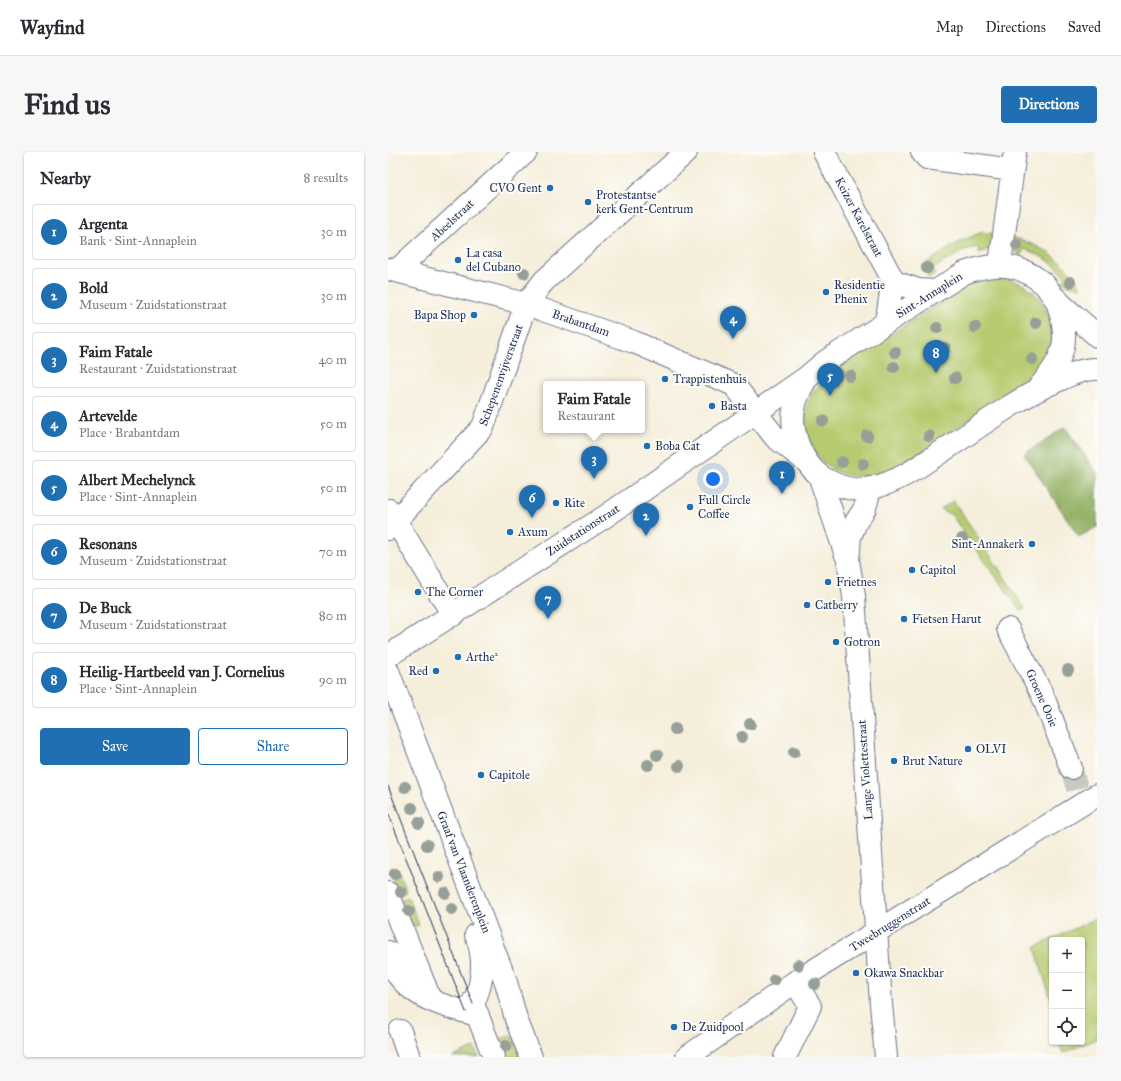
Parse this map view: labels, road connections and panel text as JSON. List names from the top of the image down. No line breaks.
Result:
{"streets":{"street":["Keizer Karelstraat","Abeelstraat","Sint-Annaplein","Brabantdam","Schepenenvijverstraat","Zuidstationstraat","Groene Ooie","Lange Violettestraat","Graaf van Vlaanderenplein","Tweebruggenstraat"]},"crossings":[["Abeelstraat","Brabantdam"],["Sint-Annaplein","Brabantdam"],["Sint-Annaplein","Zuidstationstraat"],["Sint-Annaplein","Lange Violettestraat"],["Brabantdam","Schepenenvijverstraat"],["Brabantdam","Zuidstationstraat"],["Lange Violettestraat","Tweebruggenstraat"]],"places":["CVO Gent","Protestantse kerk Gent-Centrum","La casa del Cubano","Residentie Phenix","Bapa Shop","Trappistenhuis","Basta","Boba Cat","Rite","Full Circle Coffee","Axum","Sint-Annakerk","Capitol","Frietnes","The Corner","Catberry","Fietsen Harut","Gotron","Arthe²","Red","OLVI","Brut Nature","Capitole","Okawa Snackbar","De Zuidpool"],"page":{"header":"Wayfind","nav":["Map","Directions","Saved"],"buttons":["Directions",["Save","Share"]],"title":"Find us","heading":["Nearby","8 results"],"list":[{"mark":"1","name":"Argenta","note":"Bank · Sint-Annaplein","value":"30 m"},{"mark":"2","name":"Bold","note":"Museum · Zuidstationstraat","value":"30 m"},{"mark":"3","name":"Faim Fatale","note":"Restaurant · Zuidstationstraat","value":"40 m"},{"mark":"4","name":"Artevelde","note":"Place · Brabantdam","value":"50 m"},{"mark":"5","name":"Albert Mechelynck","note":"Place · Sint-Annaplein","value":"50 m"},{"mark":"6","name":"Resonans","note":"Museum · Zuidstationstraat","value":"70 m"},{"mark":"7","name":"De Buck","note":"Museum · Zuidstationstraat","value":"80 m"},{"mark":"8","name":"Heilig-Hartbeeld van J. Cornelius","note":"Place · Sint-Annaplein","value":"90 m"}],"pins":["4","8","5","3","1","6","2","7"],"popup":["Faim Fatale","Restaurant"],"map_buttons":["+","−"]}}
